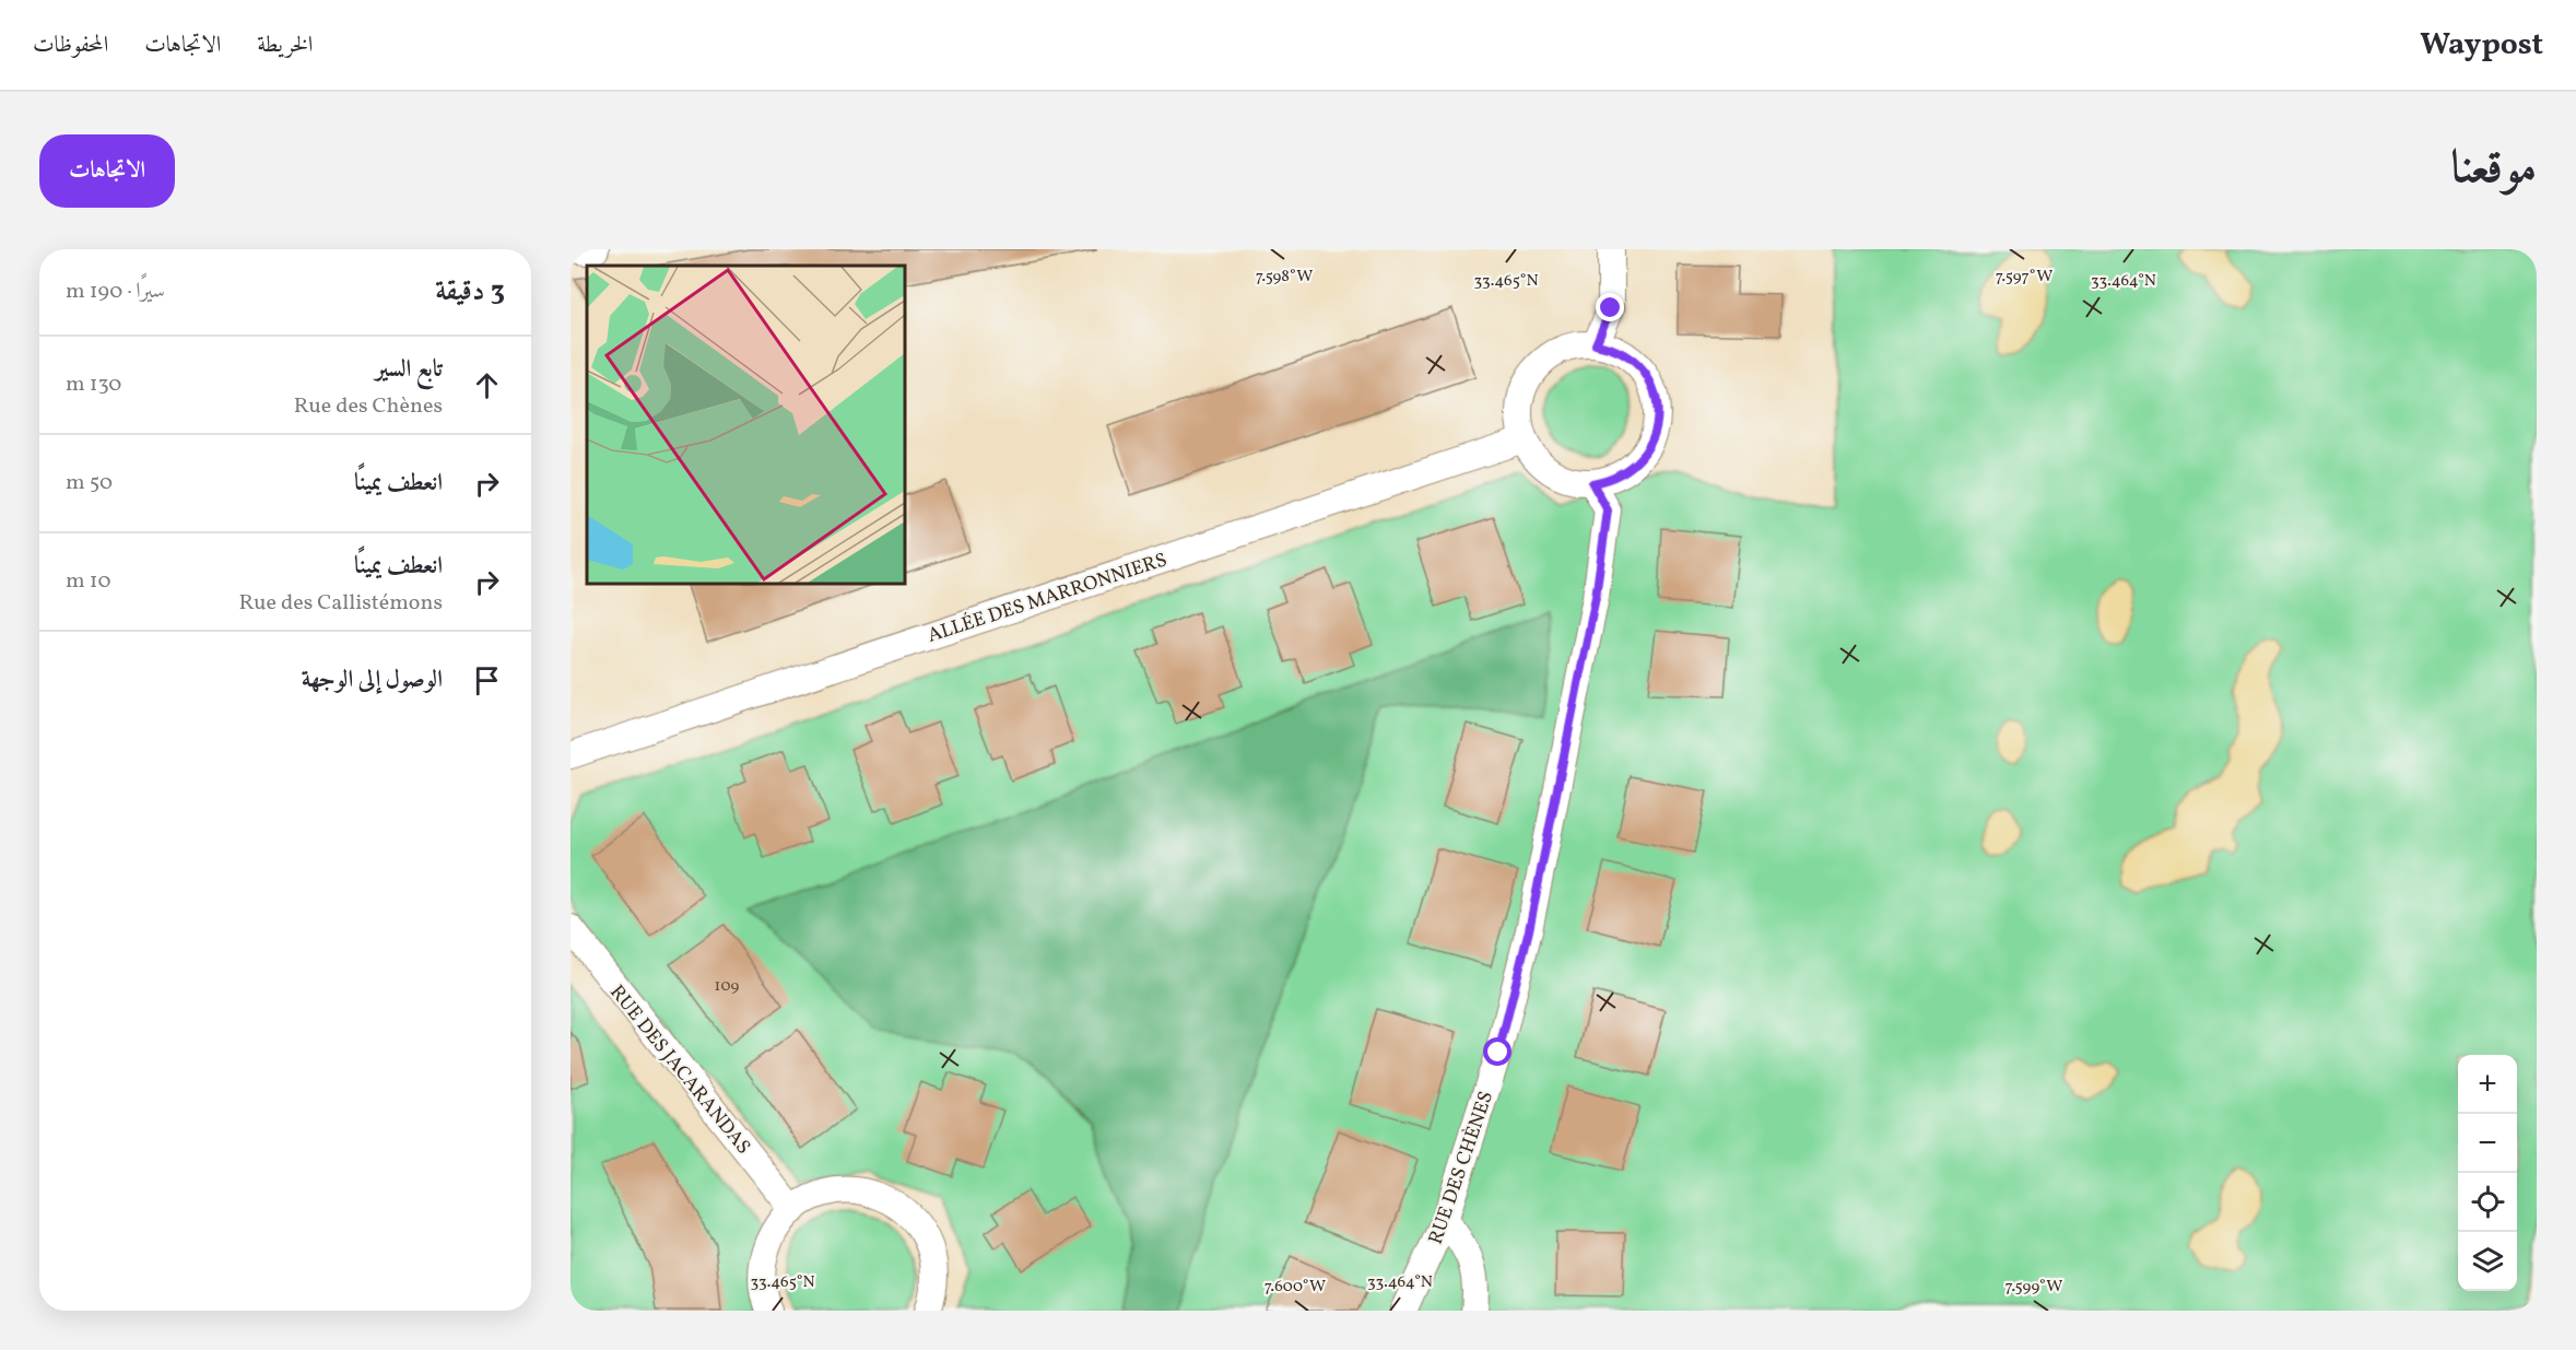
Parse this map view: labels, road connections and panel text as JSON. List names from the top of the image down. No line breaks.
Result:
{"streets":{"street":["ALLÉE DES MARRONNIERS","RUE DES JACARANDAS","RUE DES CHÈNES"]},"crossings":[["ALLÉE DES MARRONNIERS","RUE DES CHÈNES"]],"house_numbers":["109"],"page":{"header":"Waypost","nav":["الخريطة","الاتجاهات","المحفوظات"],"title":"موقعنا","buttons":"الاتجاهات","heading":["3 دقيقة","سيرًا · 190 m"],"list":[["تابع السير","Rue des Chènes","130 m"],["انعطف يمينًا","50 m"],["انعطف يمينًا","Rue des Callistémons","10 m"],"الوصول إلى الوجهة"],"map_buttons":["+","−"]},"coordinates":["7.598°W","7.597°W","33.465°N","33.464°N","7.600°W","7.599°W"]}
